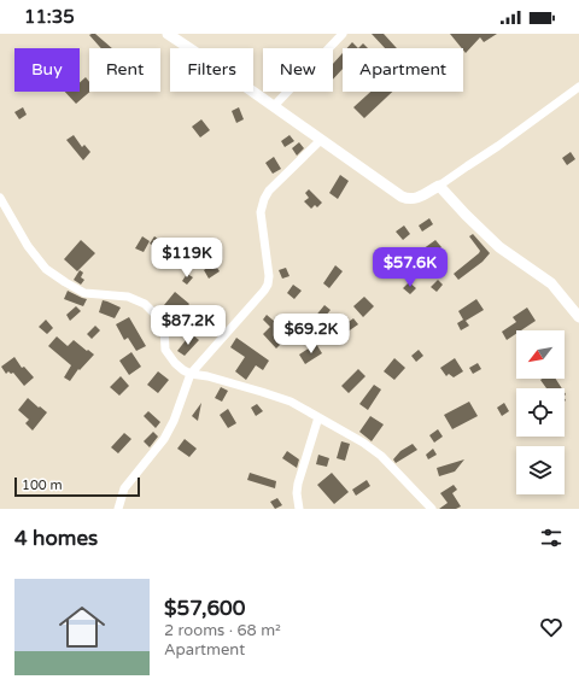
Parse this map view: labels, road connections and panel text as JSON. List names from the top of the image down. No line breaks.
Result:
{"scale_bar":"100 m","north":"bottom left","page":{"status":"11:35","chip":["Buy","Rent","Filters","New","Apartment"],"price":["$119K","$57.6K","$87.2K","$69.2K"],"scale":"100 m","heading":"4 homes","list":[{"name":"$57,600","note":"2 rooms · 68 m² · Apartment"}]}}
